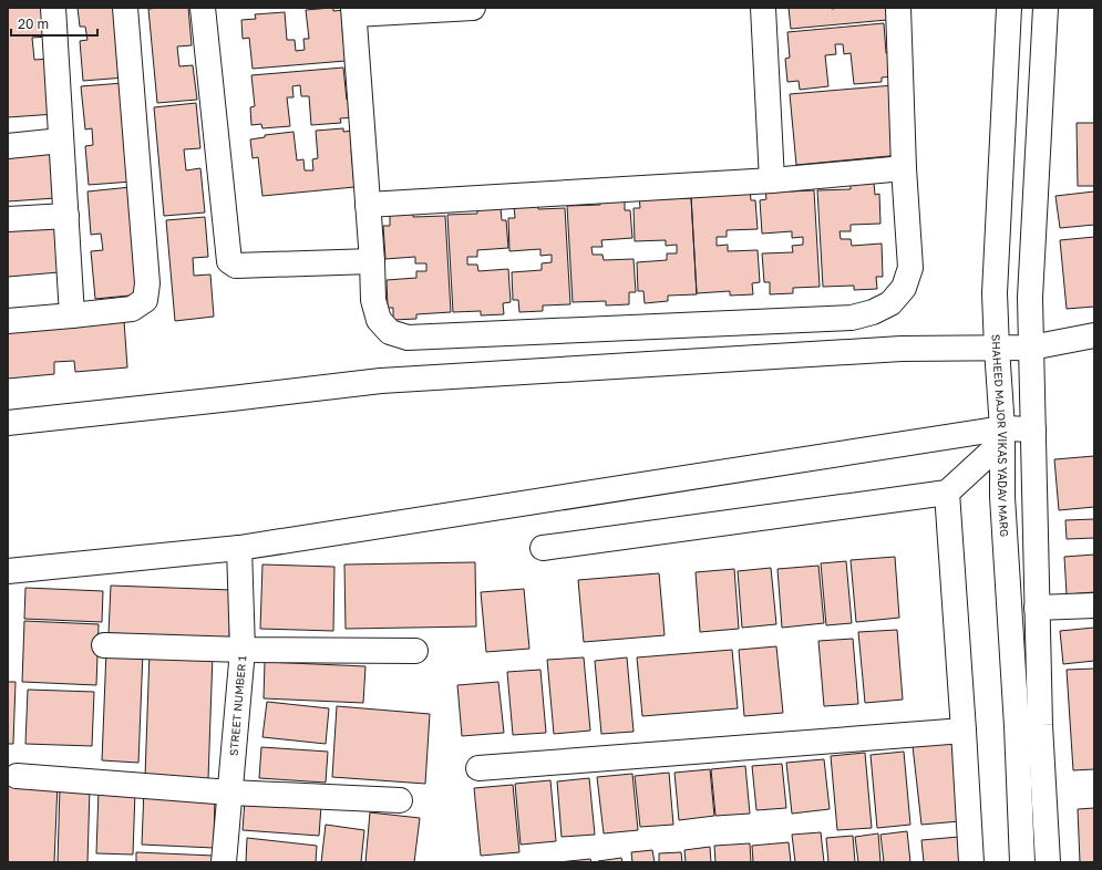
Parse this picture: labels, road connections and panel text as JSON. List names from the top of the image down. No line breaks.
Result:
{"streets":{"street":["SHAHEED MAJOR VIKAS YADAV MARG","STREET NUMBER 1"]},"scale_bar":"20 m"}
